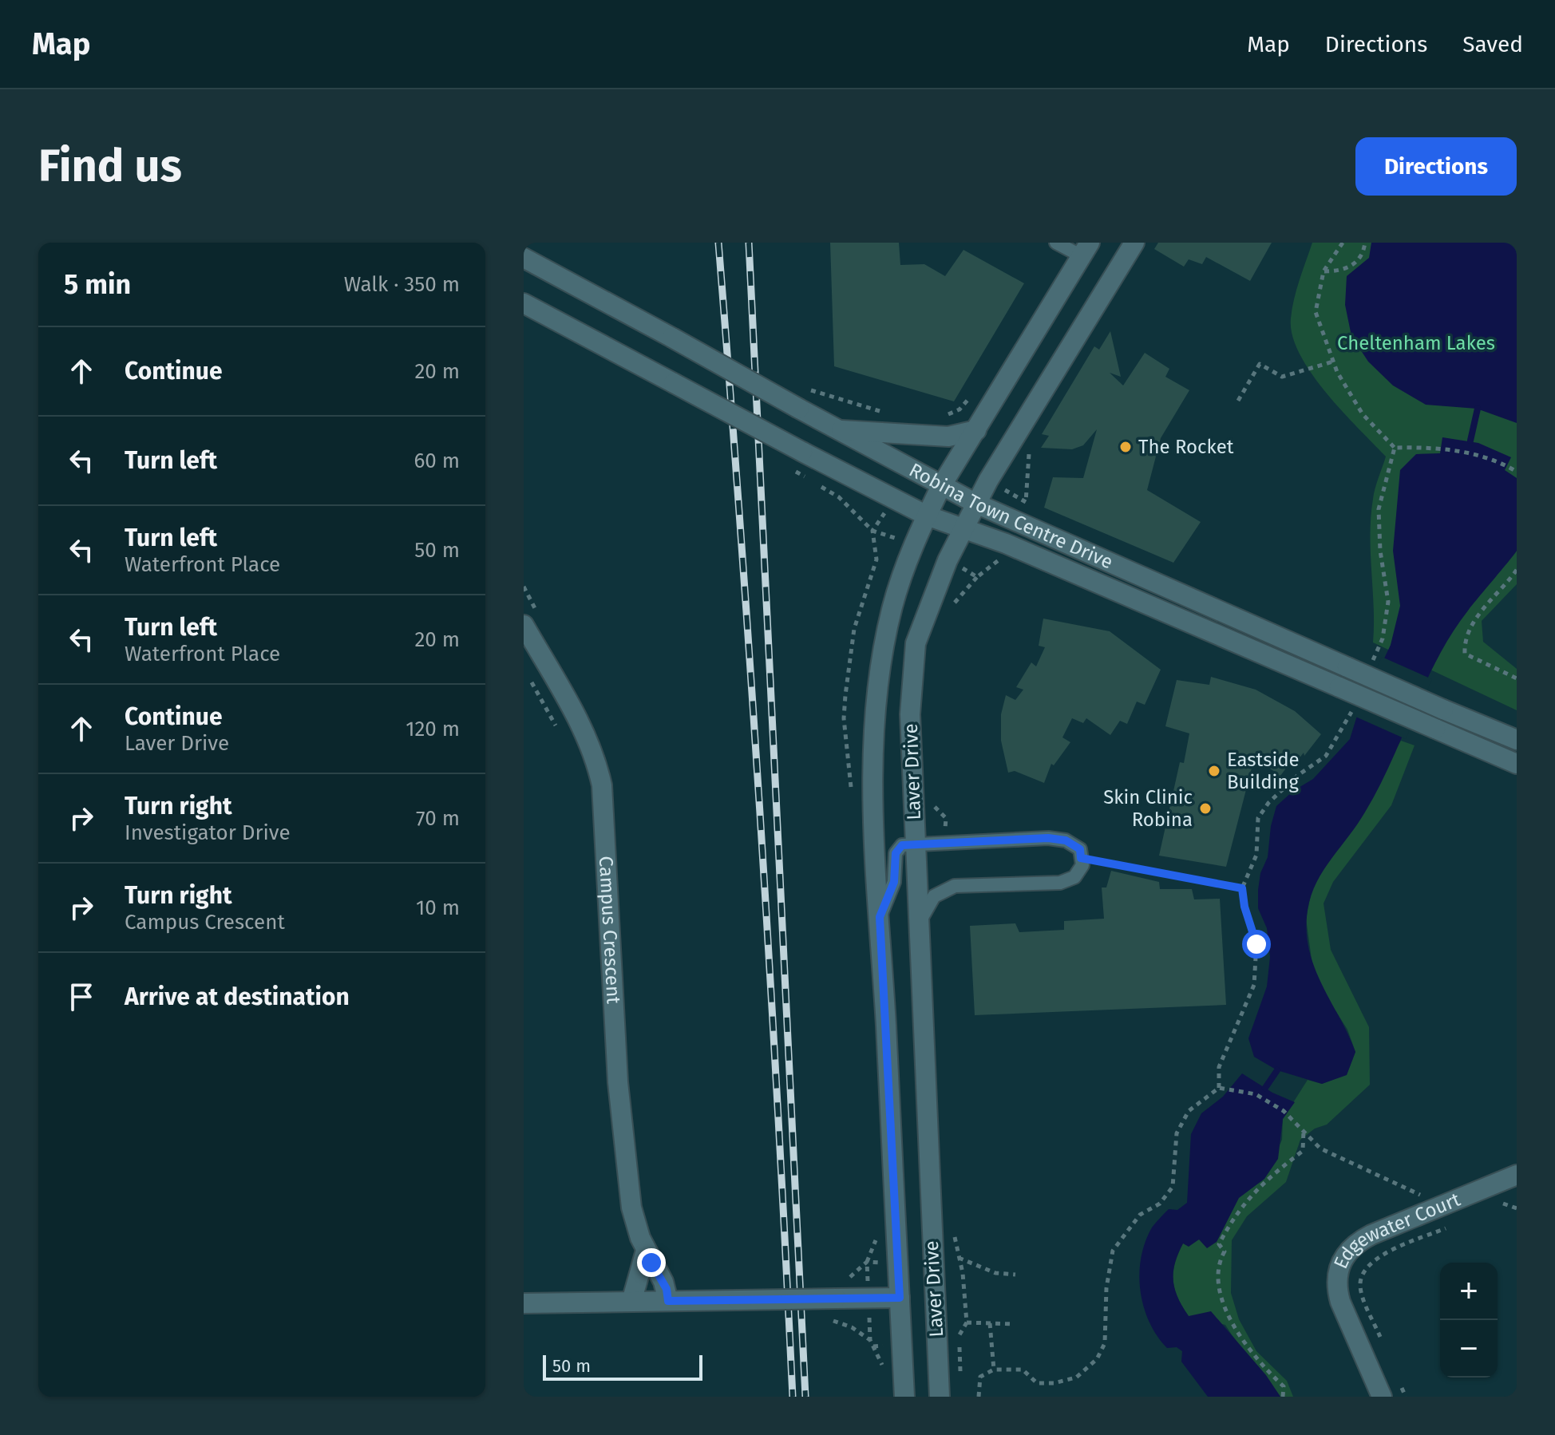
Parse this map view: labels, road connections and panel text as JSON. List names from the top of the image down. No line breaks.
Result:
{"streets":{"street":["Robina Town Centre Drive","Laver Drive","Campus Crescent","Edgewater Court"]},"crossings":[["Robina Town Centre Drive","Laver Drive"]],"parks":["Cheltenham Lakes"],"places":["The Rocket","Eastside Building","Skin Clinic Robina"],"scale_bar":"50 m","page":{"header":"Map","nav":["Map","Directions","Saved"],"buttons":"Directions","title":"Find us","heading":["5 min","Walk · 350 m"],"list":[["Continue","20 m"],["Turn left","60 m"],["Turn left","Waterfront Place","50 m"],["Turn left","Waterfront Place","20 m"],["Continue","Laver Drive","120 m"],["Turn right","Investigator Drive","70 m"],["Turn right","Campus Crescent","10 m"],"Arrive at destination"],"map_buttons":["+","−"],"scale":"50 m"}}
